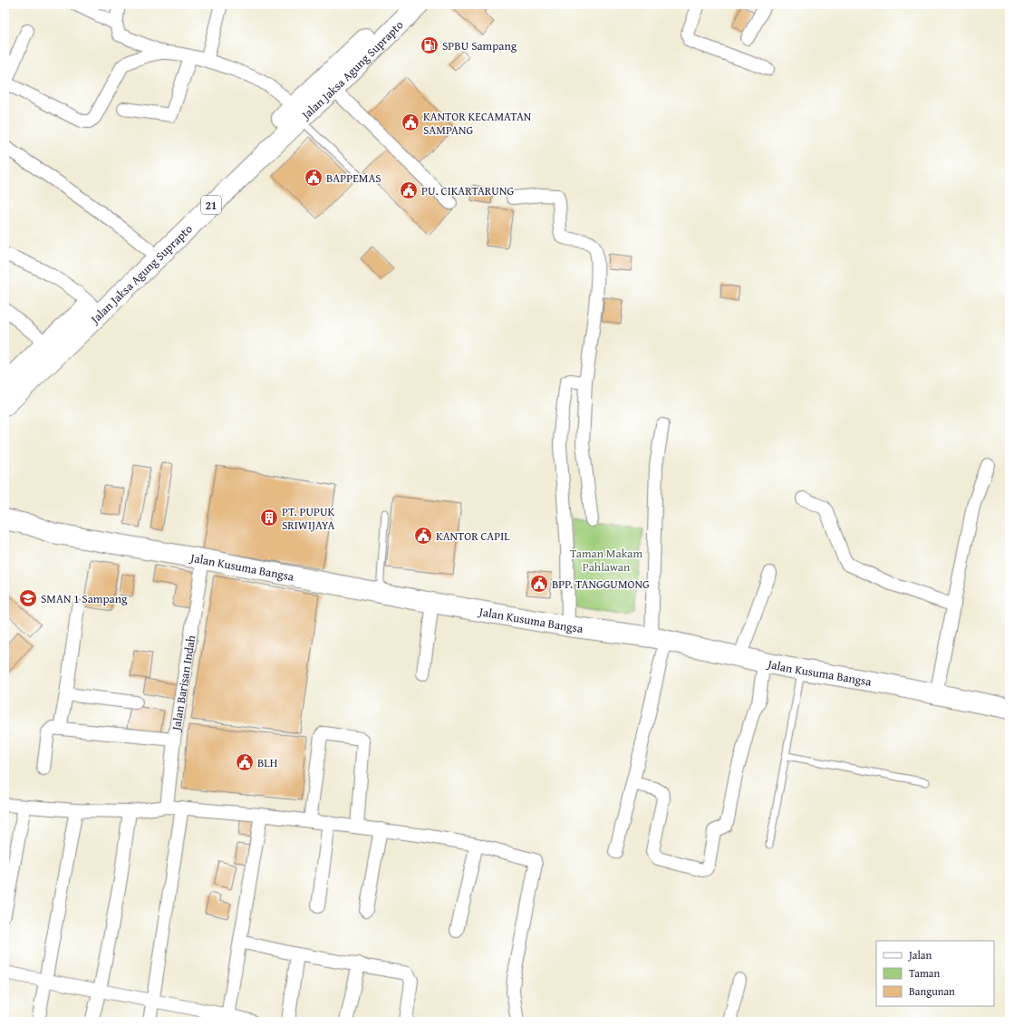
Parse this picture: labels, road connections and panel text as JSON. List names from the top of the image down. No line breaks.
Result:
{"streets":{"main road":["Jalan Jaksa Agung Suprapto","21","Jalan Kusuma Bangsa"],"street":["Jalan Barisan Indah"]},"crossings":[["Jalan Kusuma Bangsa","Jalan Barisan Indah"]],"parks":["Taman Makam Pahlawan"],"places":{"fuel station":["SPBU Sampang"],"public building":["KANTOR KECAMATAN SAMPANG","BAPPEMAS","PU. CIKARTARUNG","KANTOR CAPIL","BPP. TANGGUMONG","BLH"],"building":["PT. PUPUK SRIWIJAYA"],"school or university":["SMAN 1 Sampang"]},"legend":["Jalan","Taman","Bangunan"]}
